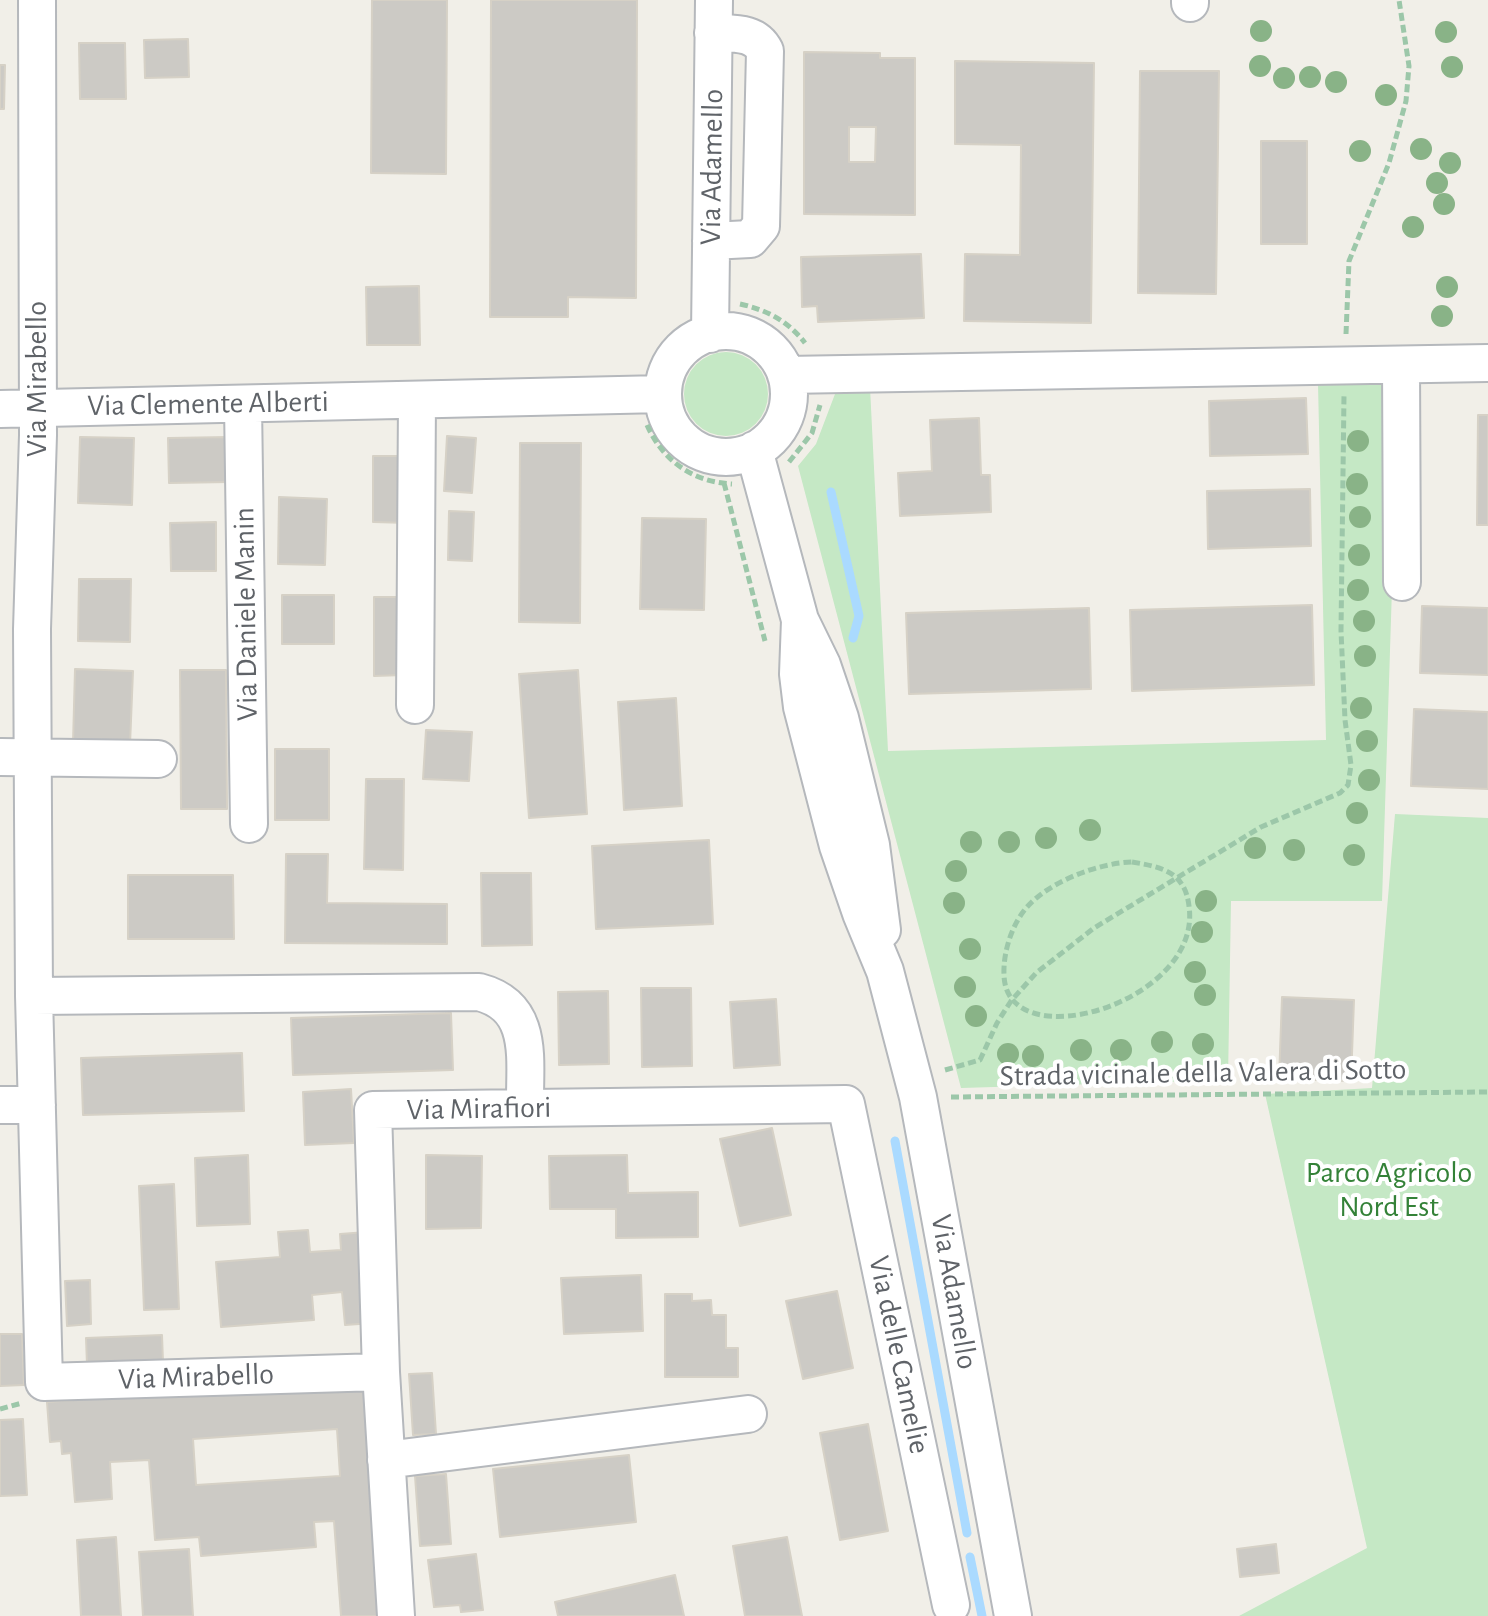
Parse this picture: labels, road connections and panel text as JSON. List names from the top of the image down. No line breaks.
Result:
{"streets":{"street":["Via Adamello","Via Mirabello","Via Clemente Alberti","Via Daniele Manin","Via Mirafiori","Via delle Camelie"],"path":["Strada vicinale della Valera di Sotto"]},"crossings":[["Via Adamello","Via Clemente Alberti"],["Via Adamello","Strada vicinale della Valera di Sotto"],["Via Mirabello","Via Clemente Alberti"],["Via Mirabello","Via Mirafiori"],["Via Clemente Alberti","Via Daniele Manin"],["Via Mirafiori","Via delle Camelie"]],"parks":["Parco Agricolo Nord Est"]}
